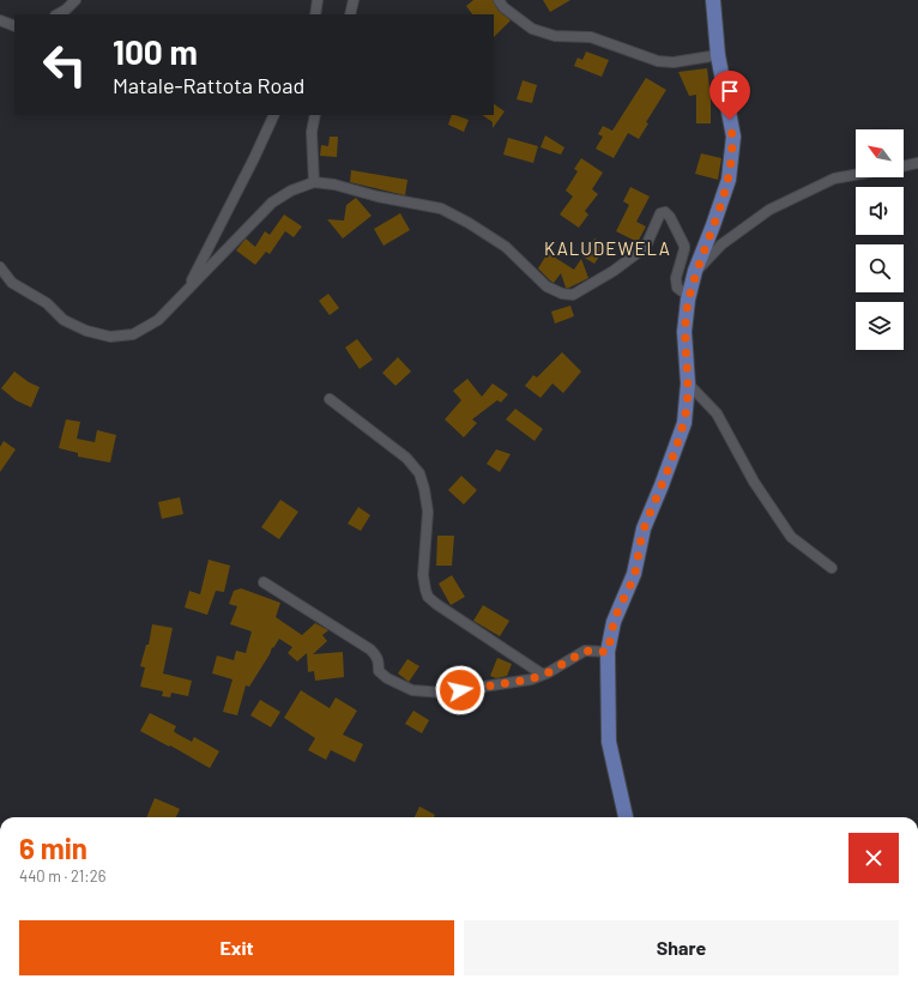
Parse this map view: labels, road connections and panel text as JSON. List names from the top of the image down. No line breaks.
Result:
{"districts":["KALUDEWELA"],"north":"top left","page":{"turn":["100 m","Matale-Rattota Road"],"heading":["6 min","440 m · 21:26"],"buttons":["Exit","Share"]}}
